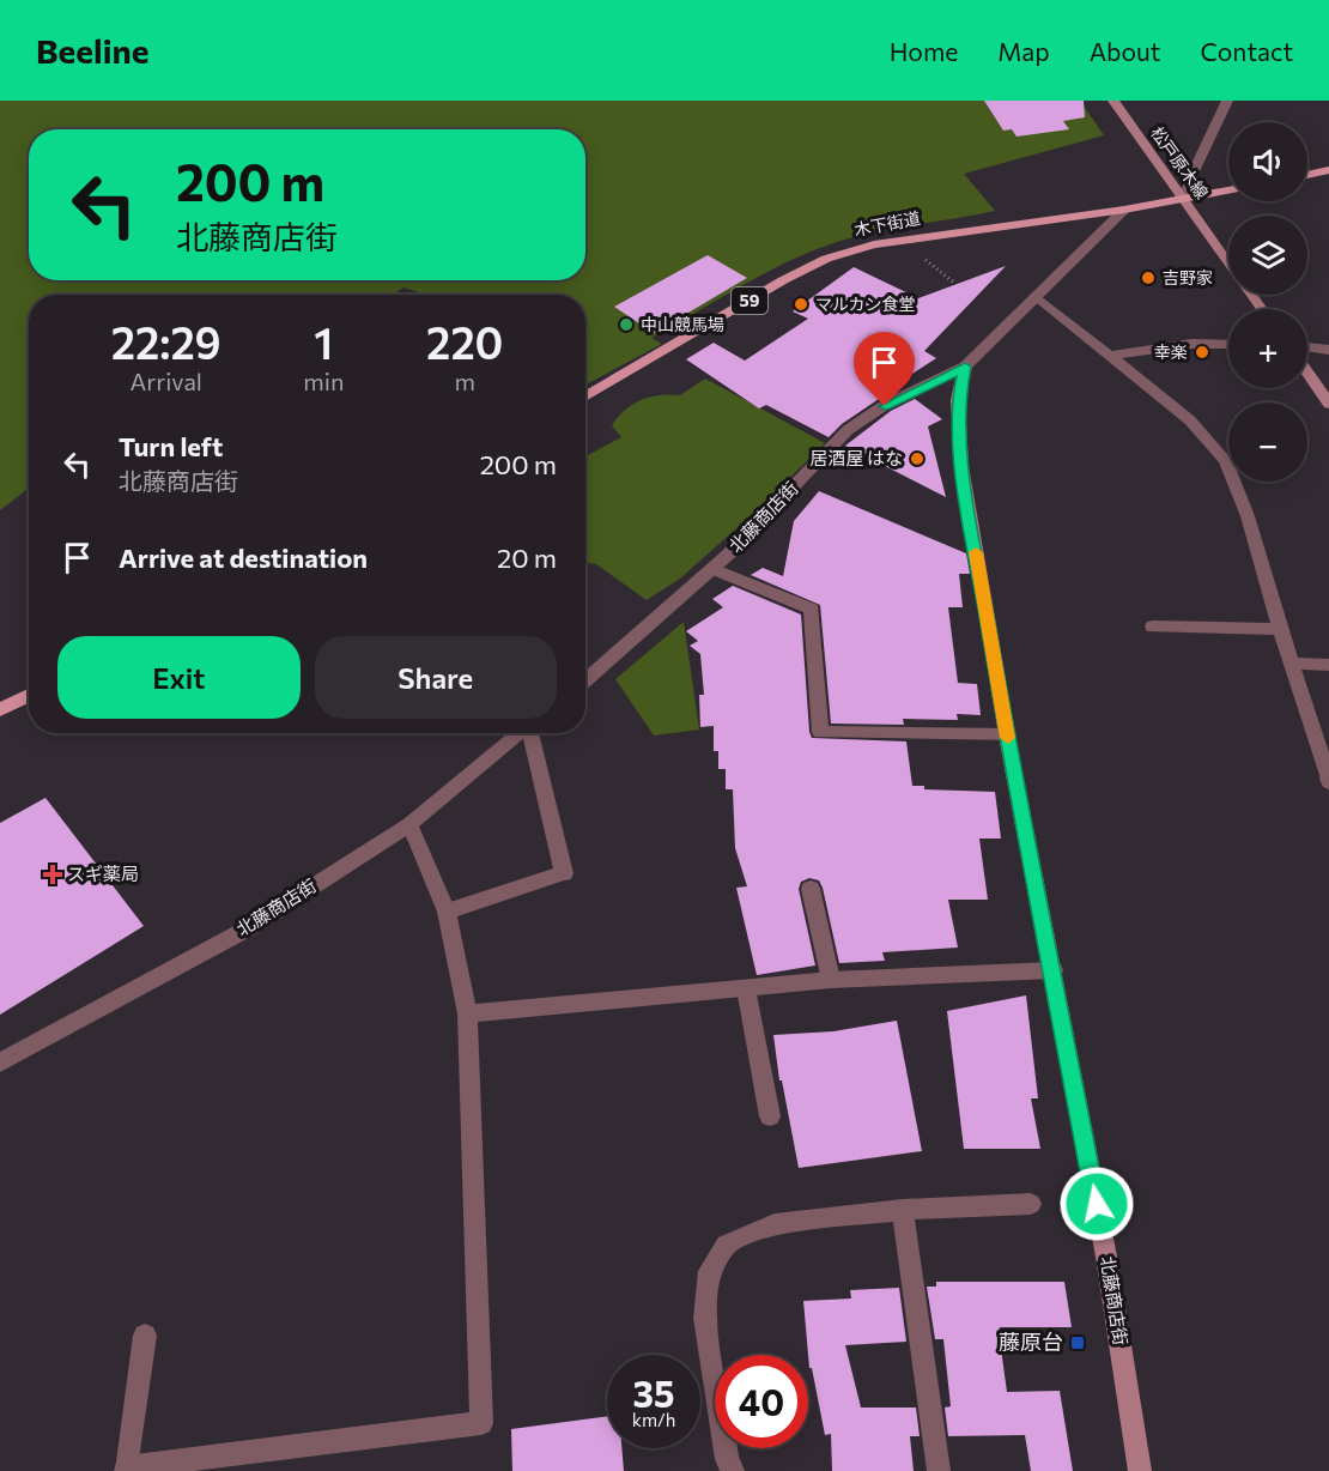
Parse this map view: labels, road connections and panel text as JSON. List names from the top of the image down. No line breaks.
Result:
{"streets":{"main road":["木下街道","59"],"street":["松戸原木線","北藤商店街"]},"crossings":[["松戸原木線","木下街道"],["木下街道","北藤商店街"]],"places":{"other":["吉野家","マルカン食堂","中山競馬場","幸楽","居酒屋 はな"],"health":["スギ薬局"],"transit":["藤原台"]},"page":{"header":"Beeline","nav":["Home","Map","About","Contact"],"map_buttons":["+","−"],"turn":["200 m","北藤商店街"],"eta":["22:29","Arrival","1","min","220","m"],"list":[{"name":"Turn left","note":"北藤商店街","value":"200 m"},{"name":"Arrive at destination","value":"20 m"}],"buttons":["Exit","Share"],"speed":"35 km/h","limit":"40"}}
